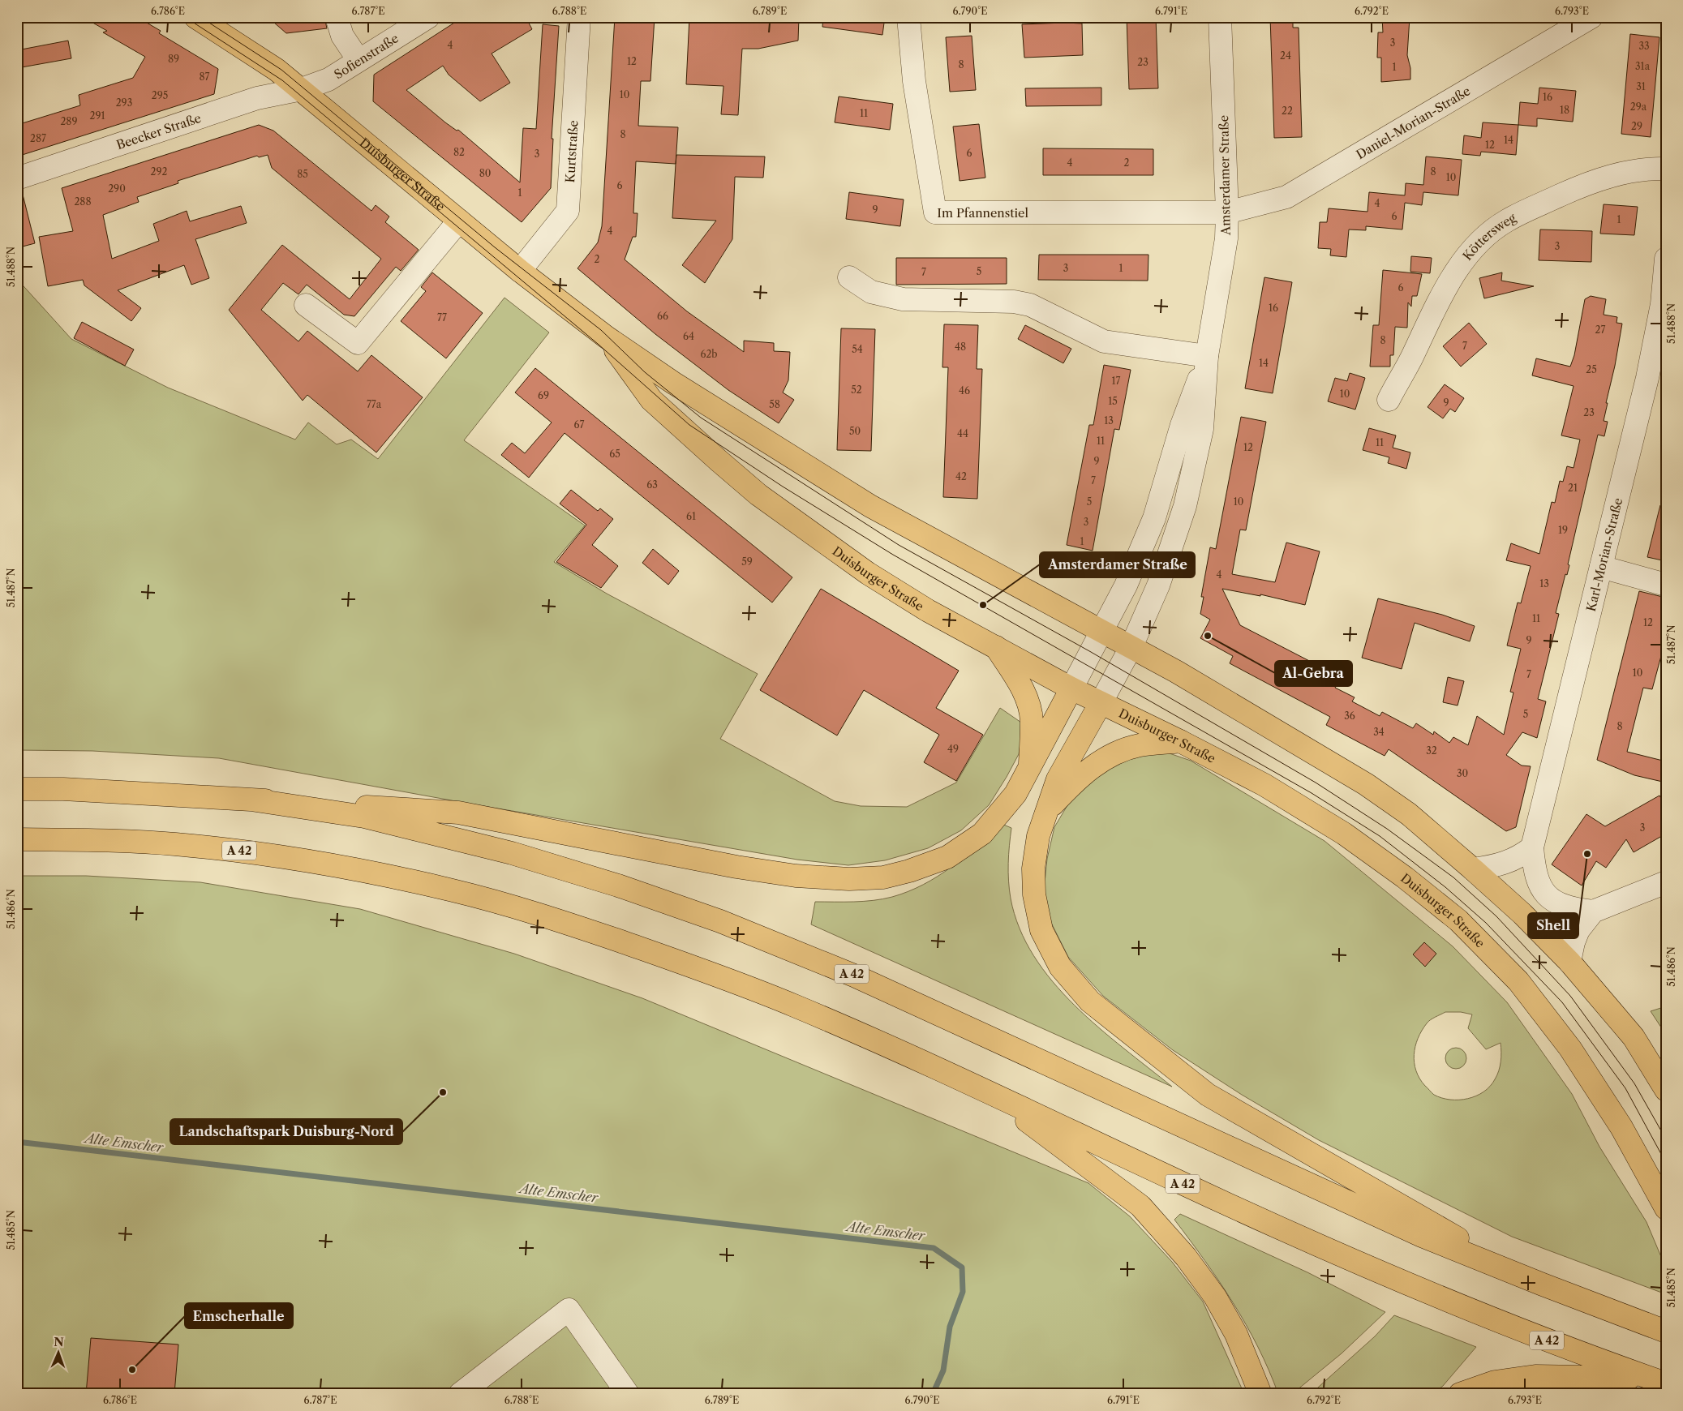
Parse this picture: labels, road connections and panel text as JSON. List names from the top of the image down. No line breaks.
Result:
{"streets":{"main road":["Duisburger Straße","A 42"],"street":["Sofienstraße","Daniel-Morian-Straße","Beecker Straße","Kurtstraße","Amsterdamer Straße","Im Pfannenstiel","Köttersweg","Karl-Morian-Straße"]},"crossings":[["Sofienstraße","Beecker Straße"],["Sofienstraße","Duisburger Straße"],["Daniel-Morian-Straße","Amsterdamer Straße"],["Daniel-Morian-Straße","Im Pfannenstiel"],["Beecker Straße","Duisburger Straße"],["Kurtstraße","Duisburger Straße"],["Duisburger Straße","Amsterdamer Straße"],["Amsterdamer Straße","Im Pfannenstiel"]],"water":["Alte Emscher"],"places":["Amsterdamer Straße","Al-Gebra","Shell","Landschaftspark Duisburg-Nord","Emscherhalle"],"house_numbers":["3","4","33","24","89","12","23","8","31a","1","87","31","10","295","16","293","29a","18","22","11","291","289","29","8","287","14","12","82","6","3","4","2","292","8","80","85","10","6","290","1","288","4","9","6","1","4","3","2","3","1","5","7","6","16","66","77","27","64","8","7","48","54","62b","14","25","17","52","46","10","69","15","9","77a","58","23","13","67","50","44","11","11","12","65","9","42","7","63","21","5","10","61","3","19","1","59","4","13","11","12","9","10","7","5","36","8","34","49","32","30","3"],"north":"top","coordinates":["6.786°E","6.787°E","6.788°E","6.789°E","6.790°E","6.791°E","6.792°E","6.793°E","51.488°N","51.487°N","51.486°N","51.485°N"]}
